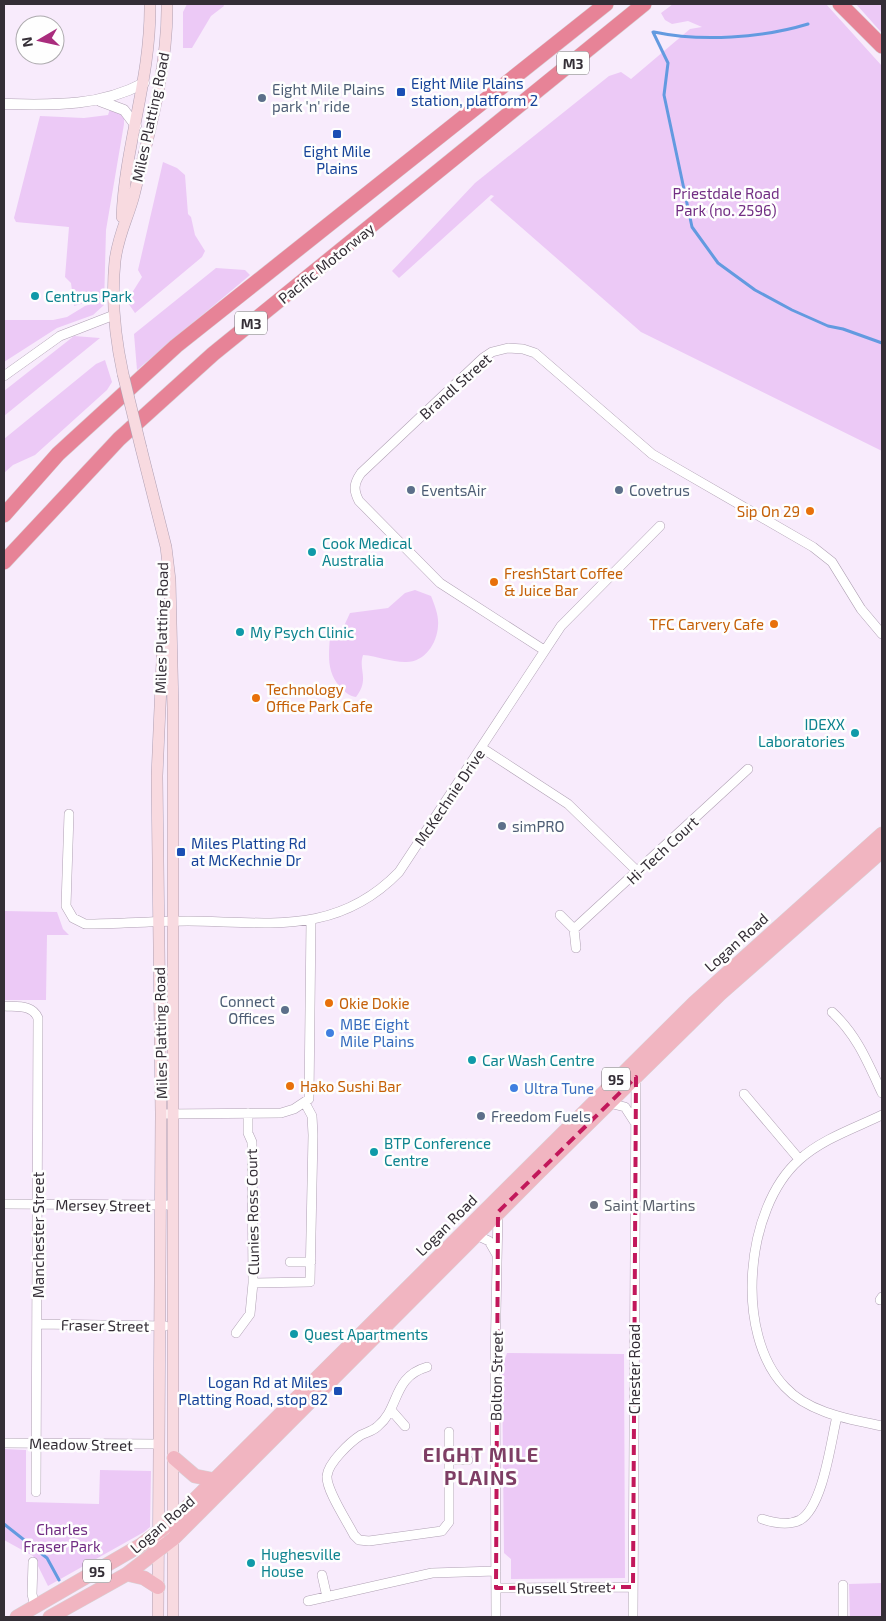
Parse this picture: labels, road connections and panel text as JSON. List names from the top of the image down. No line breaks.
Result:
{"streets":{"highway":["M3","Pacific Motorway"],"main road":["Miles Platting Road","Logan Road","95"],"street":["Brandl Street","McKechnie Drive","Hi-Tech Court","Mersey Street","Clunies Ross Court","Manchester Street","Fraser Street","Chester Road","Bolton Street","Meadow Street","Russell Street"]},"crossings":[["Miles Platting Road","McKechnie Drive"],["Miles Platting Road","Logan Road"],["Miles Platting Road","Mersey Street"],["Miles Platting Road","Fraser Street"],["Miles Platting Road","Meadow Street"],["Brandl Street","McKechnie Drive"],["McKechnie Drive","Clunies Ross Court"],["Logan Road","Chester Road"],["Logan Road","Bolton Street"],["Mersey Street","Manchester Street"],["Manchester Street","Fraser Street"],["Manchester Street","Meadow Street"],["Chester Road","Russell Street"],["Bolton Street","Russell Street"]],"districts":["EIGHT MILE PLAINS"],"parks":["Priestdale Road Park (no. 2596)","Charles Fraser Park"],"places":{"transit":["Eight Mile Plains station, platform 2","Eight Mile Plains","Miles Platting Rd at McKechnie Dr","Logan Rd at Miles Platting Road, stop 82"],"other":["Eight Mile Plains park 'n' ride","Centrus Park","EventsAir","Covetrus","Sip On 29","Cook Medical Australia","FreshStart Coffee & Juice Bar","TFC Carvery Cafe","My Psych Clinic","Technology Office Park Cafe","IDEXX Laboratories","simPRO","Okie Dokie","Connect Offices","MBE Eight Mile Plains","Car Wash Centre","Hako Sushi Bar","Ultra Tune","Freedom Fuels","BTP Conference Centre","Saint Martins","Quest Apartments","Hughesville House"]},"north":"left"}
